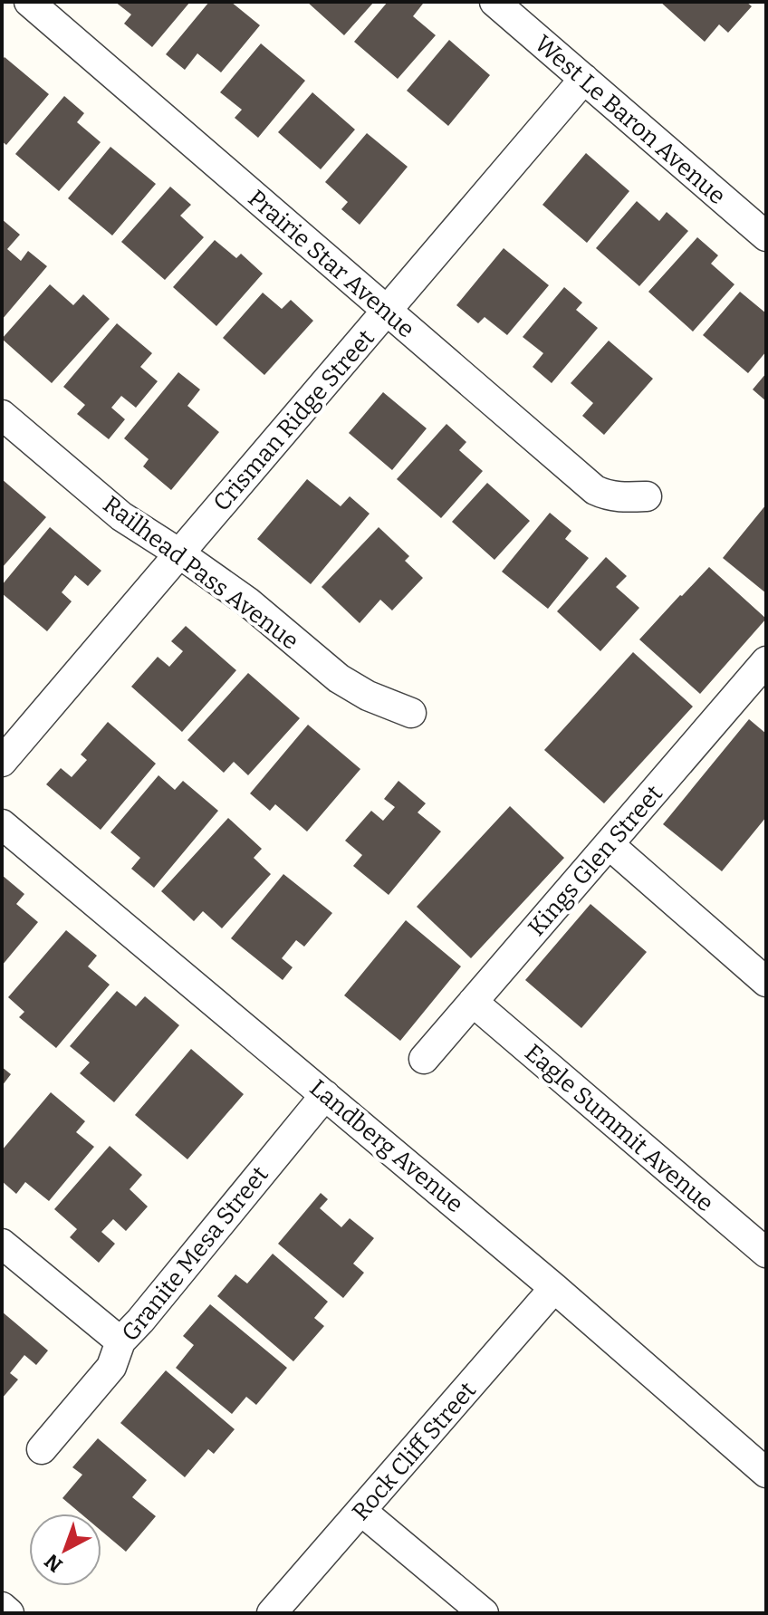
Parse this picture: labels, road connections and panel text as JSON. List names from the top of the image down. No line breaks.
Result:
{"streets":{"street":["West Le Baron Avenue","Prairie Star Avenue","Crisman Ridge Street","Railhead Pass Avenue","Kings Glen Street","Eagle Summit Avenue","Landberg Avenue","Granite Mesa Street","Rock Cliff Street"]},"crossings":[["West Le Baron Avenue","Crisman Ridge Street"],["Prairie Star Avenue","Crisman Ridge Street"],["Crisman Ridge Street","Railhead Pass Avenue"],["Kings Glen Street","Eagle Summit Avenue"],["Landberg Avenue","Granite Mesa Street"],["Landberg Avenue","Rock Cliff Street"]],"north":"bottom left"}
